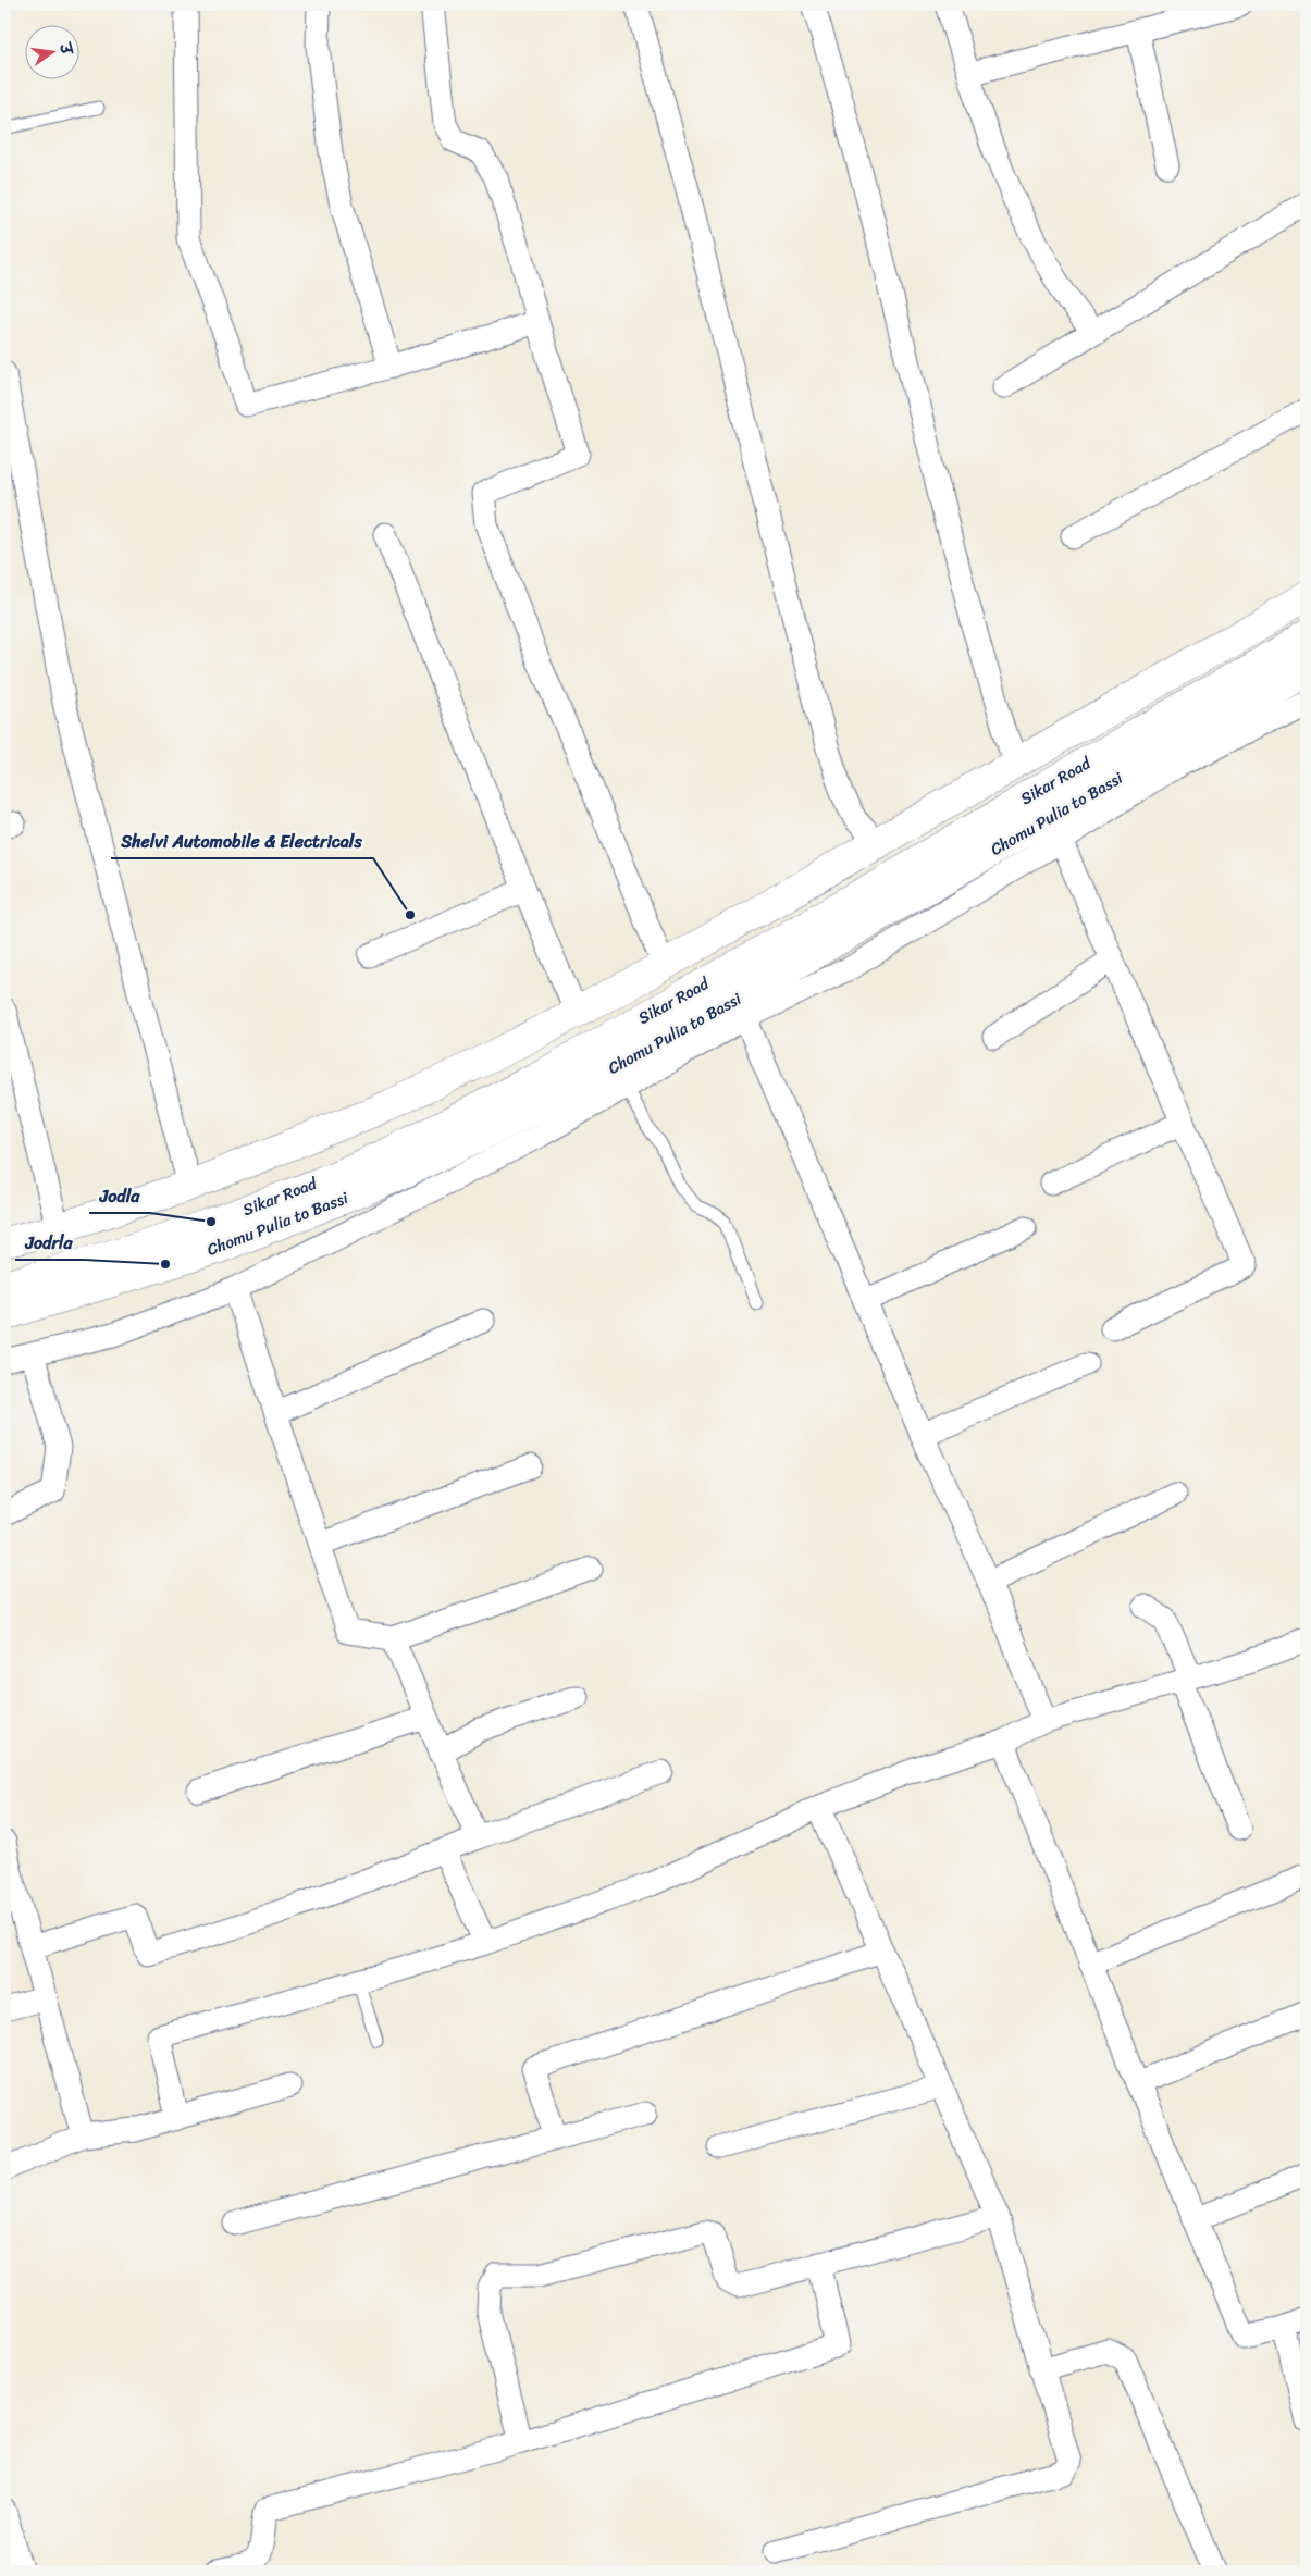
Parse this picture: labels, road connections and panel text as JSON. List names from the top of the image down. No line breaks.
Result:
{"streets":{"main road":["Sikar Road","Chomu Pulia to Bassi"]},"places":["Shelvi Automobile & Electricals","Jodla","Jodrla"],"north":"right"}
